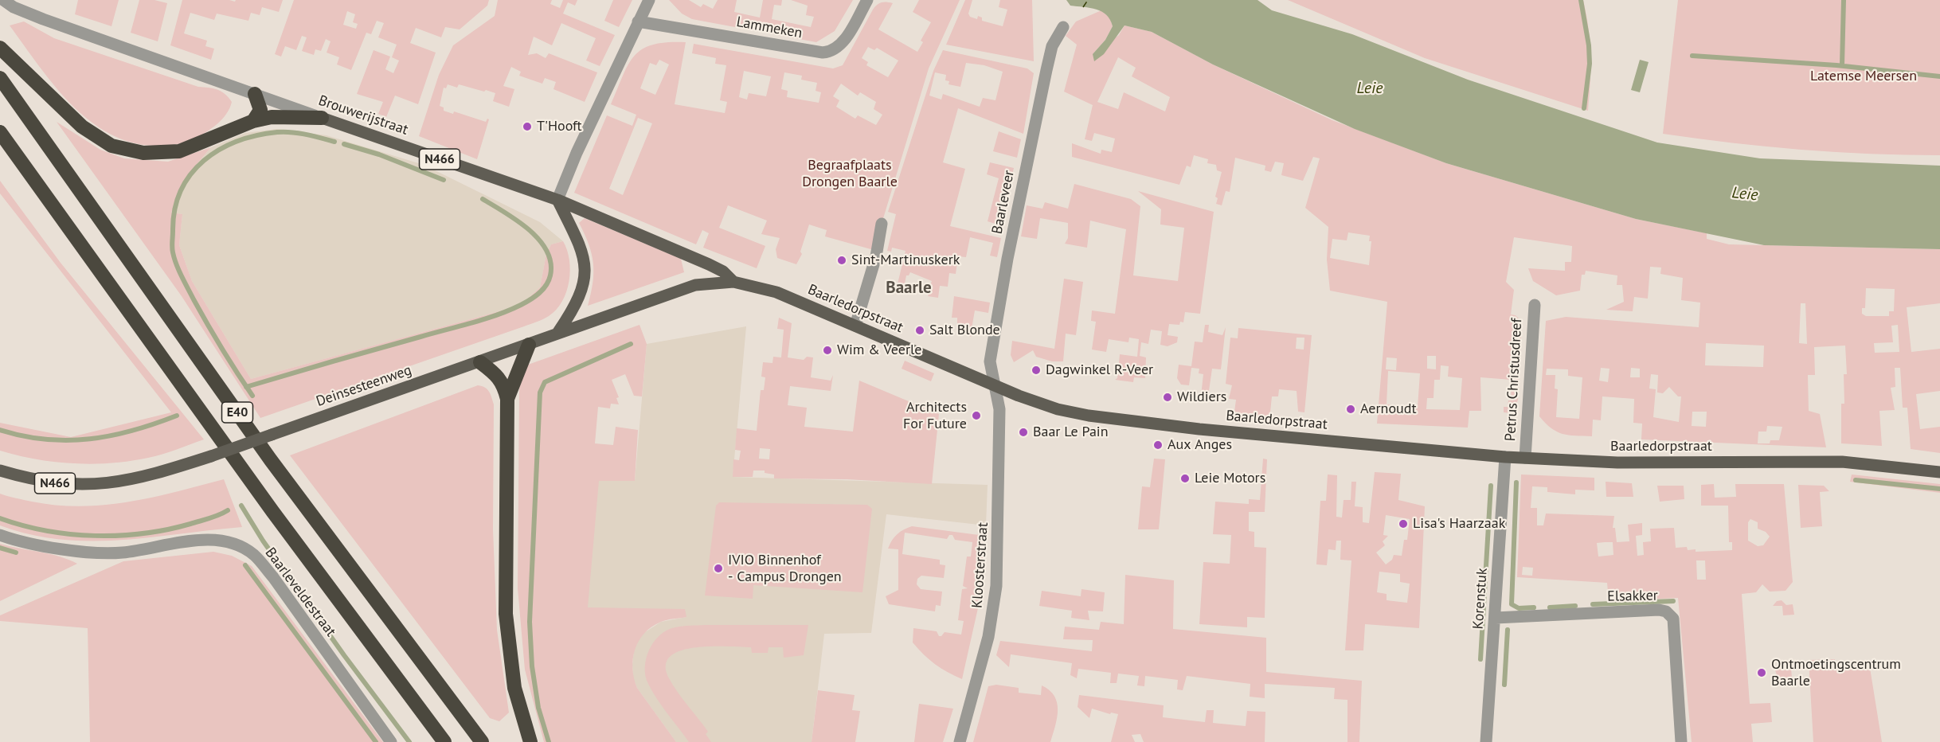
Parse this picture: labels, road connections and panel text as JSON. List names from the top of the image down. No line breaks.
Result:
{"streets":{"highway":["E40"],"main road":["Brouwerijstraat","N466","Baarledorpstraat","Deinsesteenweg"],"street":["Lammeken","Baarleveer","Petrus Christusdreef","Kloosterstraat","Baarleveldestraat","Elsakker","Korenstuk"]},"crossings":[["Brouwerijstraat","Baarledorpstraat"],["Brouwerijstraat","Deinsesteenweg"],["Baarleveer","Baarledorpstraat"],["Baarleveer","Kloosterstraat"],["Baarledorpstraat","Petrus Christusdreef"],["Baarledorpstraat","Deinsesteenweg"],["Baarledorpstraat","Kloosterstraat"],["Baarledorpstraat","Korenstuk"],["Elsakker","Korenstuk"]],"districts":["Baarle"],"water":["Leie"],"parks":["Latemse Meersen","Begraafplaats Drongen Baarle"],"places":["T'Hooft","Sint-Martinuskerk","Salt Blonde","Wim & Veerle","Dagwinkel R-Veer","Wildiers","Aernoudt","Architects For Future","Baar Le Pain","Aux Anges","Leie Motors","Lisa's Haarzaak","IVIO Binnenhof - Campus Drongen","Ontmoetingscentrum Baarle"]}
